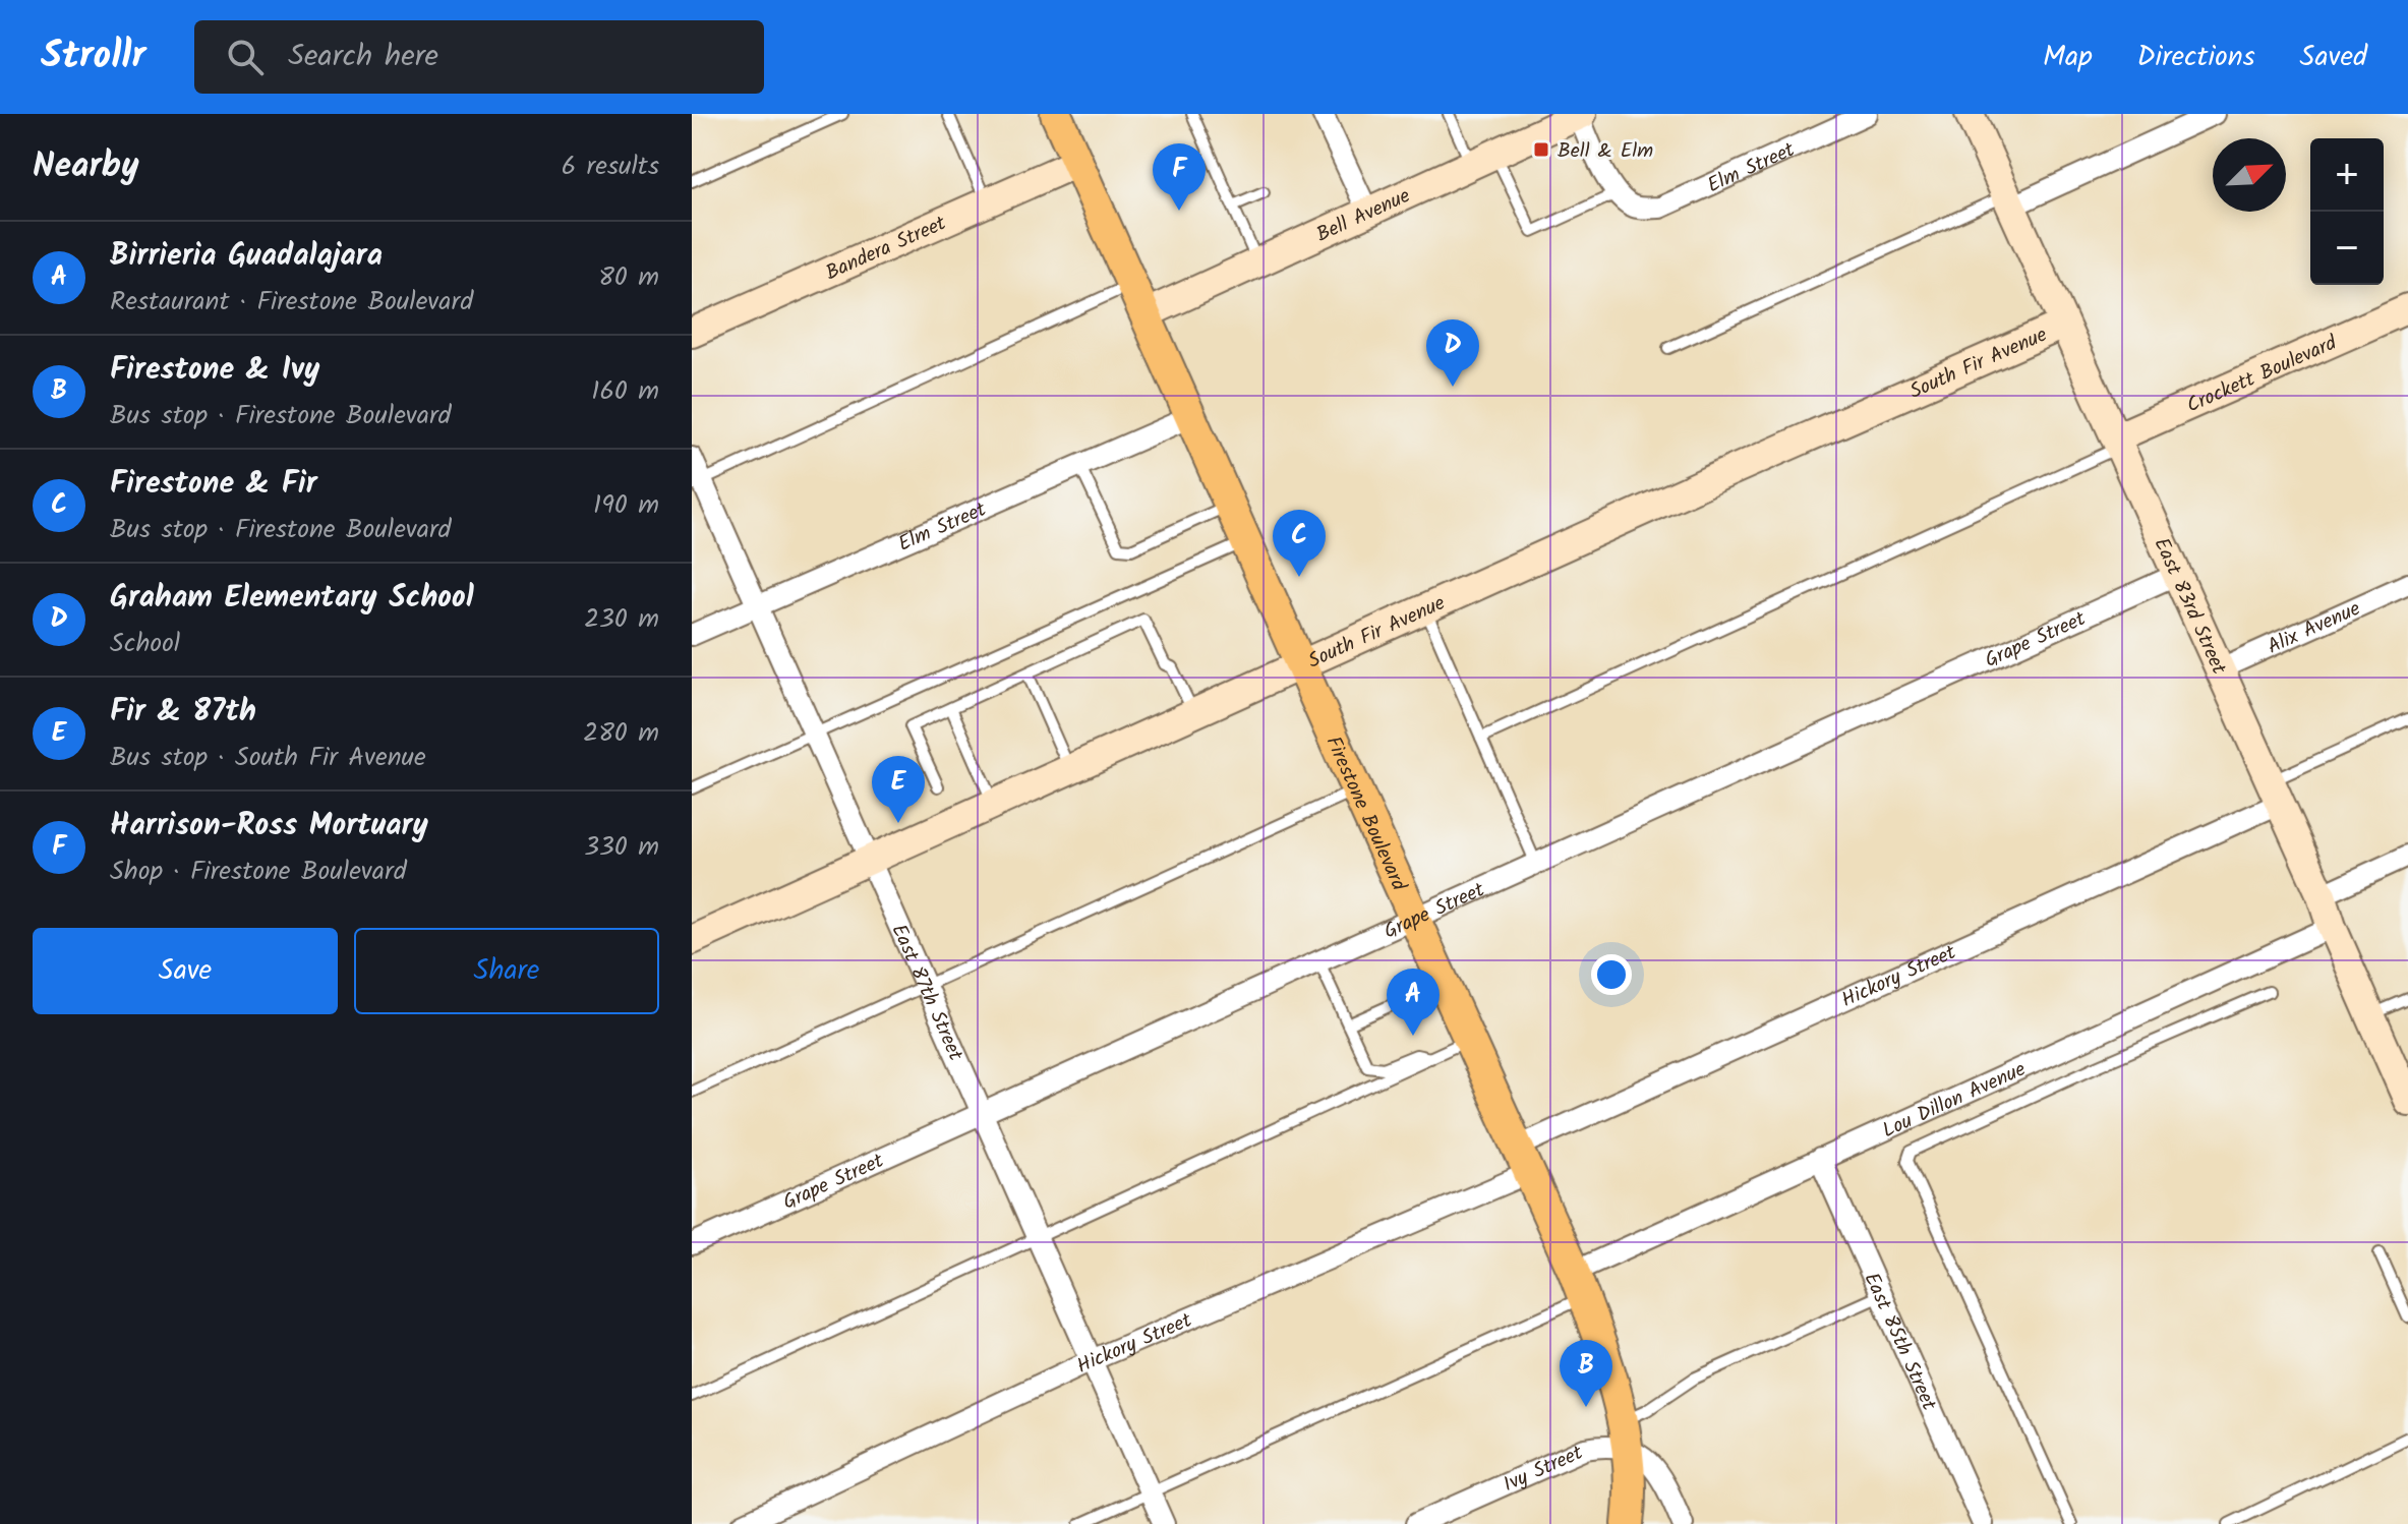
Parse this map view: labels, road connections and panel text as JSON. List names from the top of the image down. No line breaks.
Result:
{"streets":{"main road":["Firestone Boulevard"],"street":["Elm Street","Bell Avenue","Bandera Street","South Fir Avenue","Crockett Boulevard","East 83rd Street","Alix Avenue","Grape Street","Hickory Street","East 87th Street","Lou Dillon Avenue","East 85th Street","Ivy Street"]},"crossings":[["Elm Street","Firestone Boulevard"],["Elm Street","East 87th Street"],["Bell Avenue","Firestone Boulevard"],["Bandera Street","Firestone Boulevard"],["South Fir Avenue","East 83rd Street"],["South Fir Avenue","Firestone Boulevard"],["South Fir Avenue","East 87th Street"],["Crockett Boulevard","East 83rd Street"],["East 83rd Street","Alix Avenue"],["East 83rd Street","Grape Street"],["East 83rd Street","Hickory Street"],["East 83rd Street","Lou Dillon Avenue"],["Grape Street","Firestone Boulevard"],["Grape Street","East 87th Street"],["Firestone Boulevard","Hickory Street"],["Firestone Boulevard","Lou Dillon Avenue"],["Firestone Boulevard","Ivy Street"],["Hickory Street","East 87th Street"],["Lou Dillon Avenue","East 85th Street"]],"places":{"transit":["Bell & Elm"]},"north":"top right","page":{"header":"Strollr","search":"Search here","nav":["Map","Directions","Saved"],"heading":["Nearby","6 results"],"map_buttons":["+","−"],"pins":["F","D","C","E","A","B"],"list":[{"mark":"A","name":"Birrieria Guadalajara","note":"Restaurant · Firestone Boulevard","value":"80 m"},{"mark":"B","name":"Firestone & Ivy","note":"Bus stop · Firestone Boulevard","value":"160 m"},{"mark":"C","name":"Firestone & Fir","note":"Bus stop · Firestone Boulevard","value":"190 m"},{"mark":"D","name":"Graham Elementary School","note":"School","value":"230 m"},{"mark":"E","name":"Fir & 87th","note":"Bus stop · South Fir Avenue","value":"280 m"},{"mark":"F","name":"Harrison-Ross Mortuary","note":"Shop · Firestone Boulevard","value":"330 m"}],"buttons":["Save","Share"]}}
